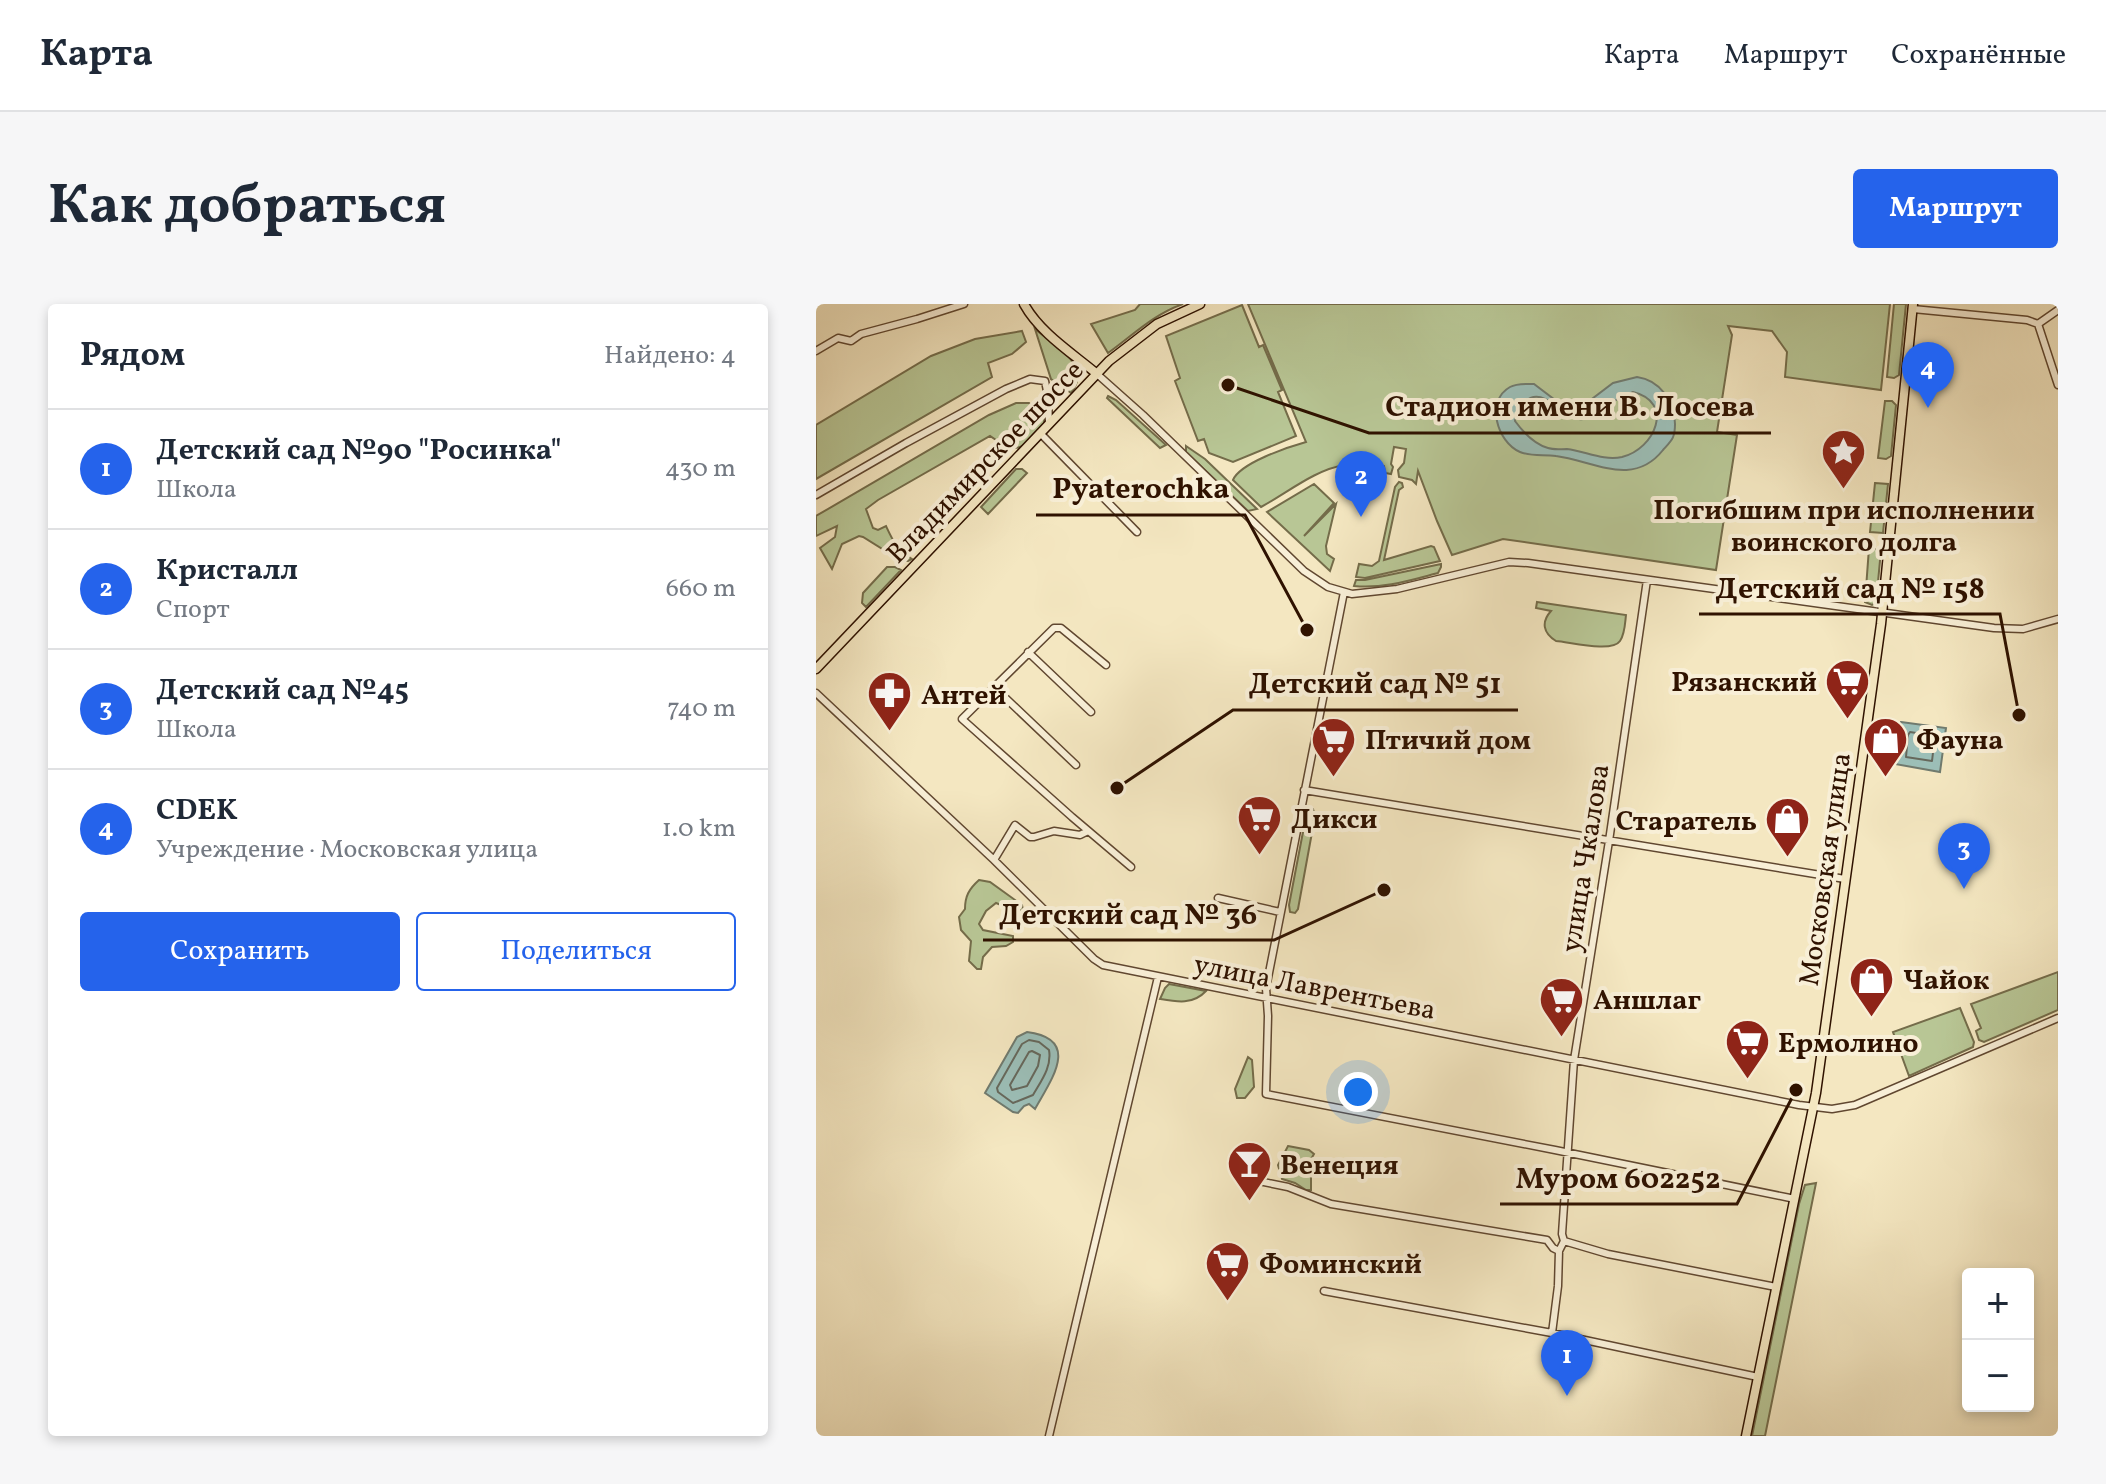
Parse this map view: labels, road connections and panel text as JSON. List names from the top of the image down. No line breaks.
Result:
{"streets":{"main road":["Владимирское шоссе","Московская улица"],"street":["улица Чкалова","улица Лаврентьева"]},"crossings":[["улица Чкалова","улица Лаврентьева"],["Московская улица","улица Лаврентьева"]],"places":{"other":["Стадион имени В. Лосева","Pyaterochka","Детский сад № 158","Детский сад № 51","Детский сад № 36","Муром 602252"],"place":["Погибшим при исполнении воинского долга"],"supermarket":["Рязанский","Птичий дом","Дикси","Аншлаг","Ермолино","Фоминский"],"pharmacy":["Антей"],"shop":["Фауна","Старатель","Чайок"],"bar":["Венеция"]},"page":{"header":"Карта","nav":["Карта","Маршрут","Сохранённые"],"title":"Как добраться","buttons":["Маршрут",["Сохранить","Поделиться"]],"heading":["Рядом","Найдено: 4"],"pins":["4","2","3","1"],"list":[{"mark":"1","name":"Детский сад №90 \"Росинка\"","note":"Школа","value":"430 m"},{"mark":"2","name":"Кристалл","note":"Спорт","value":"660 m"},{"mark":"3","name":"Детский сад №45","note":"Школа","value":"740 m"},{"mark":"4","name":"CDEK","note":"Учреждение · Московская улица","value":"1.0 km"}],"map_buttons":["+","−"]}}
